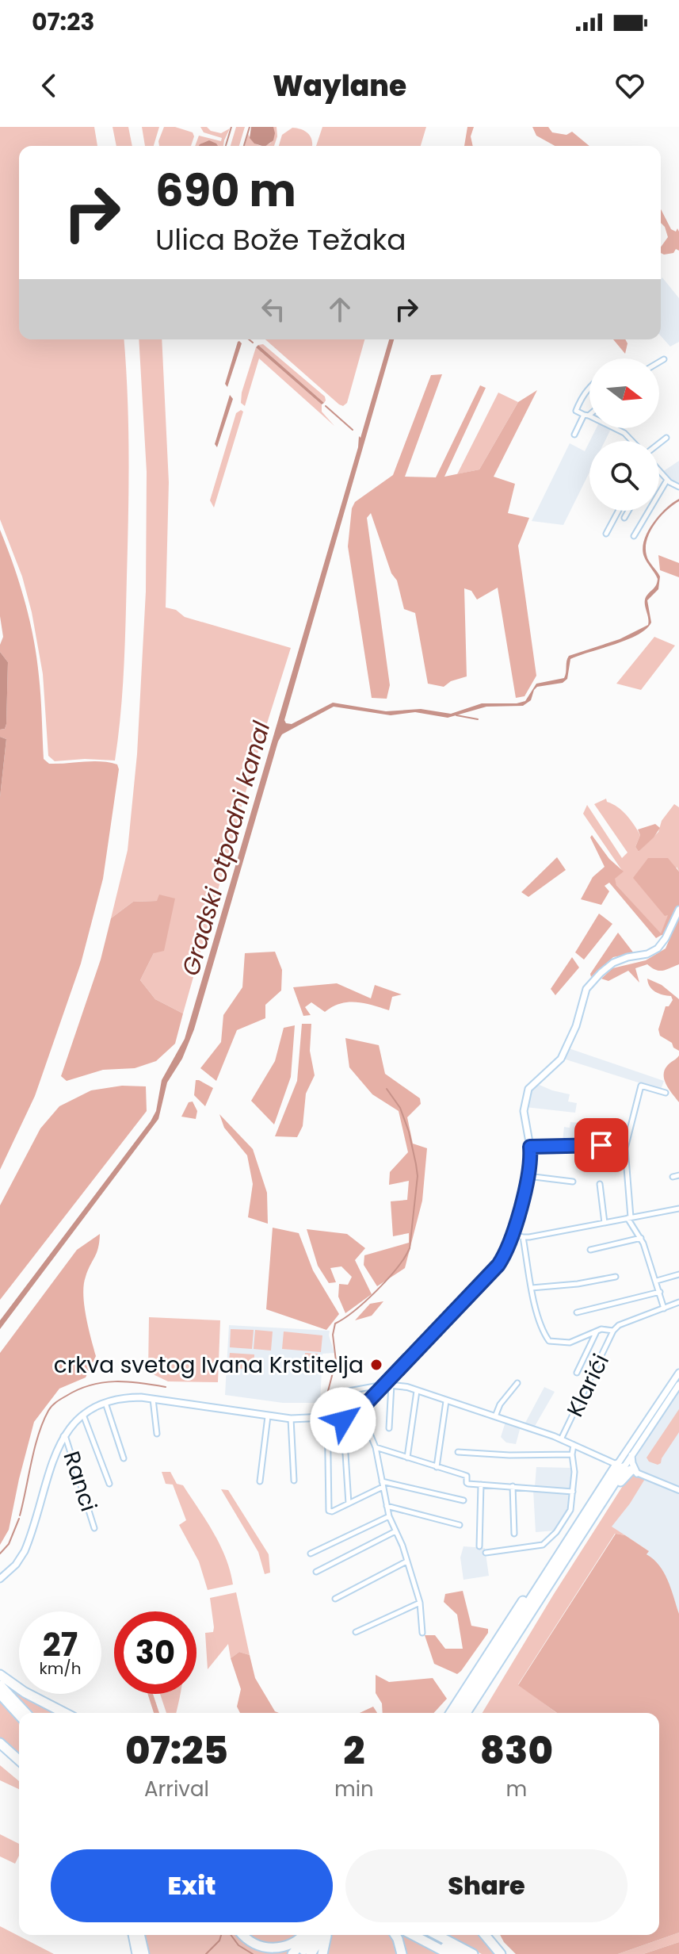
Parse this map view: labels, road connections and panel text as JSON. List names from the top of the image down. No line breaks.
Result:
{"streets":{"street":["Klarići","Ranci"]},"water":["Gradski otpadni kanal"],"places":["crkva svetog Ivana Krstitelja"],"north":"right","page":{"status":"07:23","header":"Waylane","turn":["690 m","Ulica Bože Težaka"],"speed":"27 km/h","limit":"30","eta":["07:25","Arrival","2","min","830","m"],"buttons":["Exit","Share"]}}
